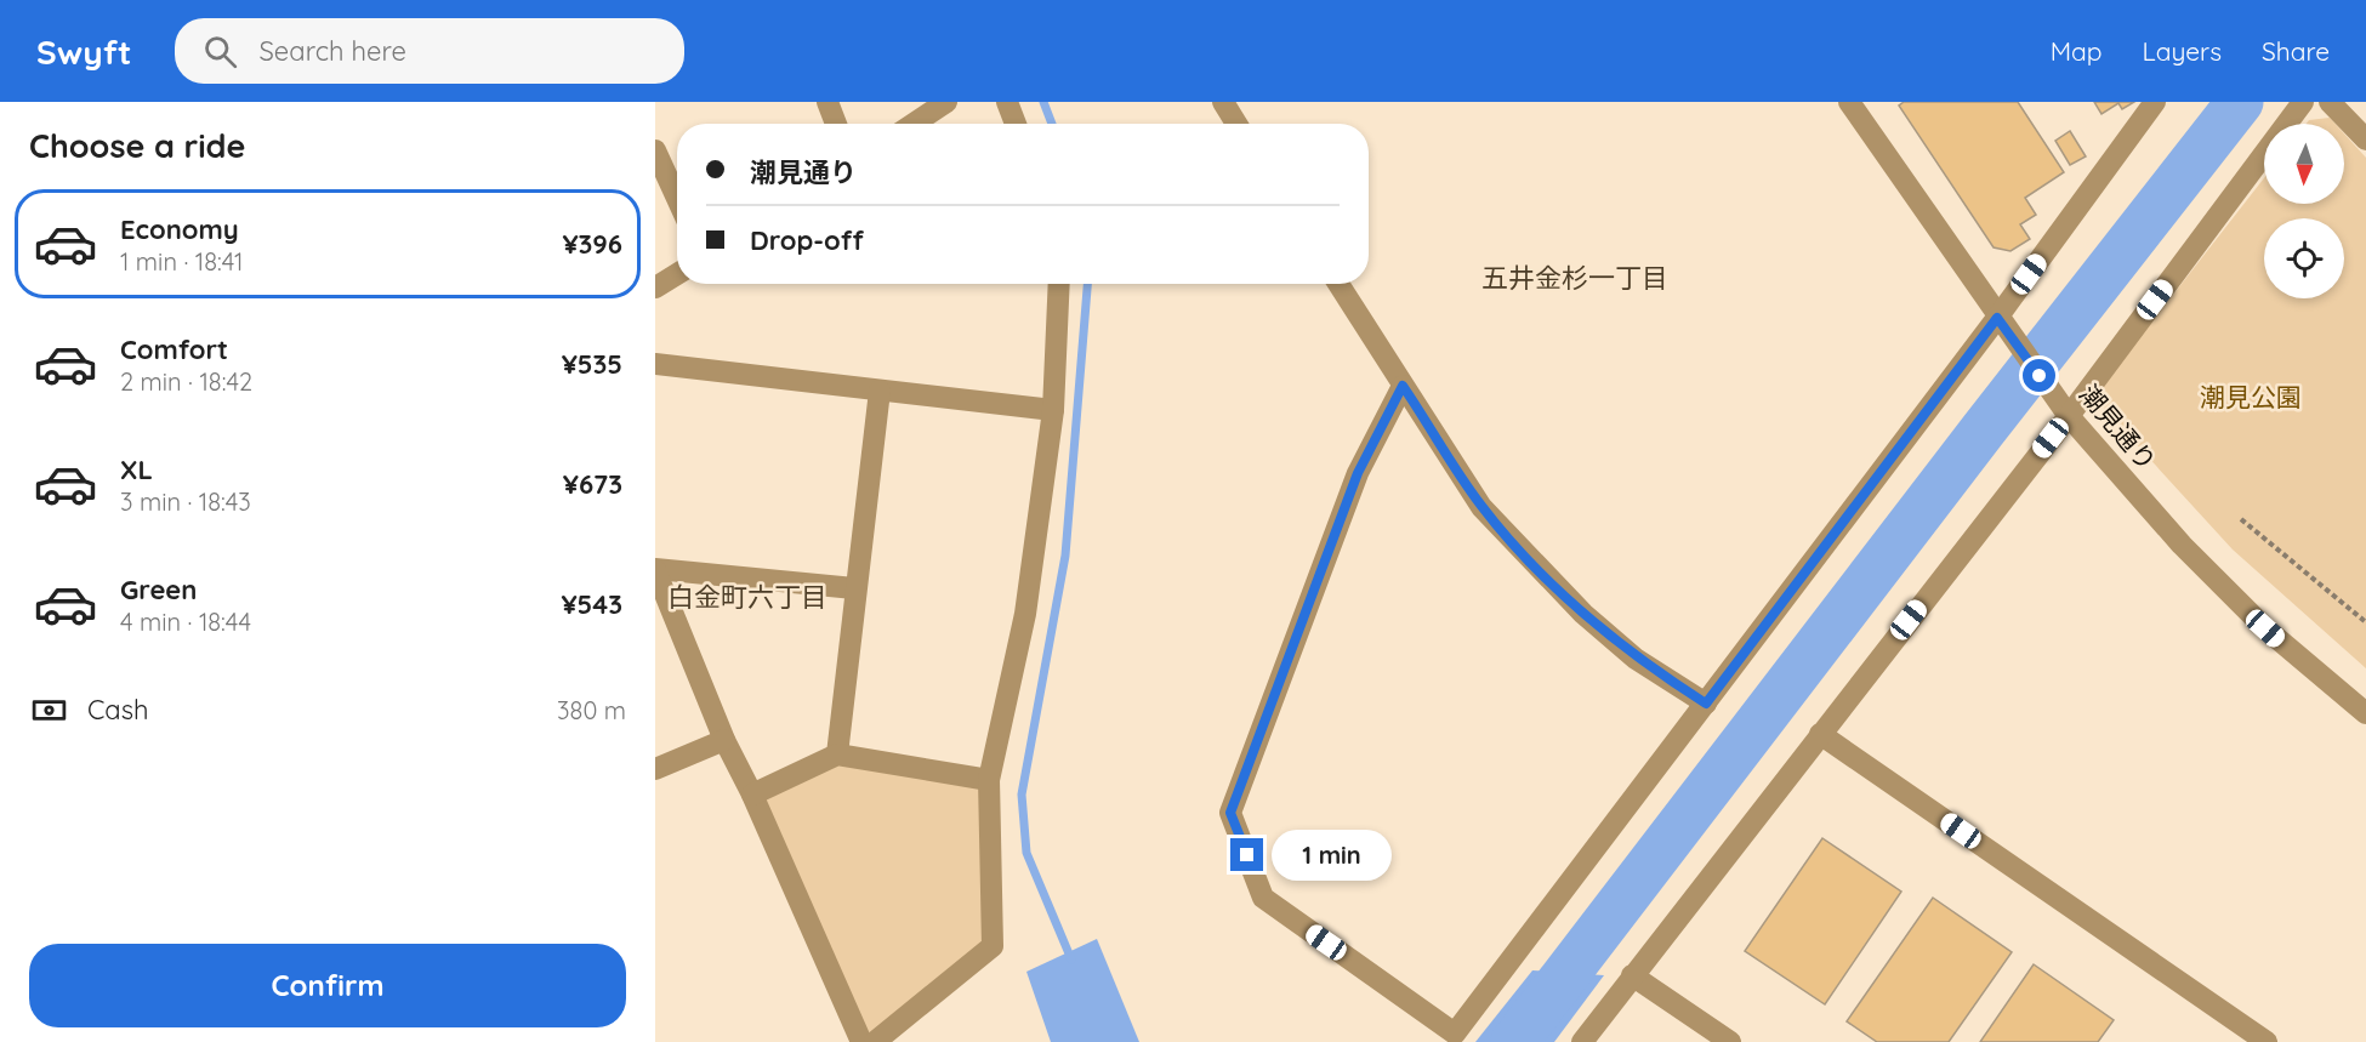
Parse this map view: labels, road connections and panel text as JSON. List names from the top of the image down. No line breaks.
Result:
{"streets":{"street":["潮見通り"]},"districts":["五井金杉一丁目","白金町六丁目"],"parks":["潮見公園"],"north":"bottom","page":{"header":"Swyft","search":"Search here","nav":["Map","Layers","Share"],"heading":"Choose a ride","banner":["潮見通り","Drop-off"],"list":[{"name":"Economy","note":"1 min · 18:41","value":"¥396"},{"name":"Comfort","note":"2 min · 18:42","value":"¥535"},{"name":"XL","note":"3 min · 18:43","value":"¥673"},{"name":"Green","note":"4 min · 18:44","value":"¥543"}],"pay":["Cash","380 m"],"bubble":"1 min","buttons":"Confirm"}}
